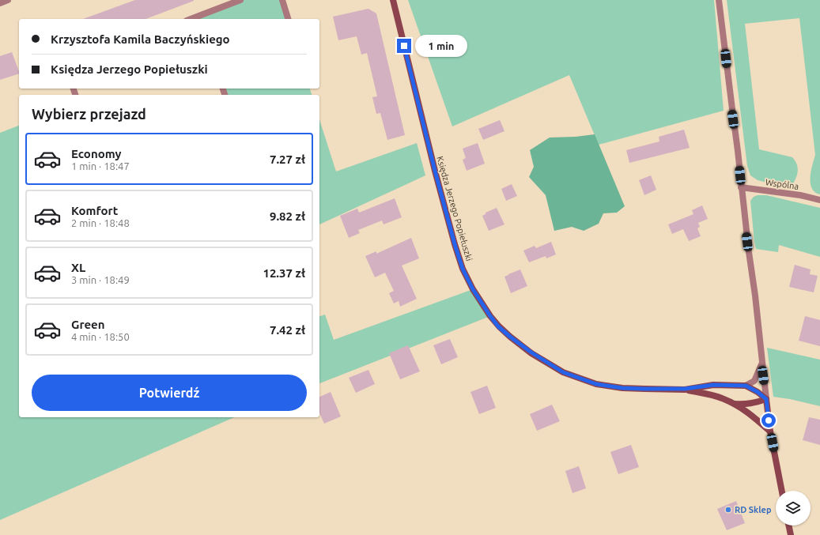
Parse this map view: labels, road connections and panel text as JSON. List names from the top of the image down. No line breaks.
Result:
{"streets":{"street":["Wspólna","Księdza Jerzego Popiełuszki"]},"places":["RD Sklep"],"page":{"banner":["Krzysztofa Kamila Baczyńskiego","Księdza Jerzego Popiełuszki"],"bubble":"1 min","heading":"Wybierz przejazd","list":[{"name":"Economy","note":"1 min · 18:47","value":"7.27 zł"},{"name":"Komfort","note":"2 min · 18:48","value":"9.82 zł"},{"name":"XL","note":"3 min · 18:49","value":"12.37 zł"},{"name":"Green","note":"4 min · 18:50","value":"7.42 zł"}],"buttons":"Potwierdź"}}
